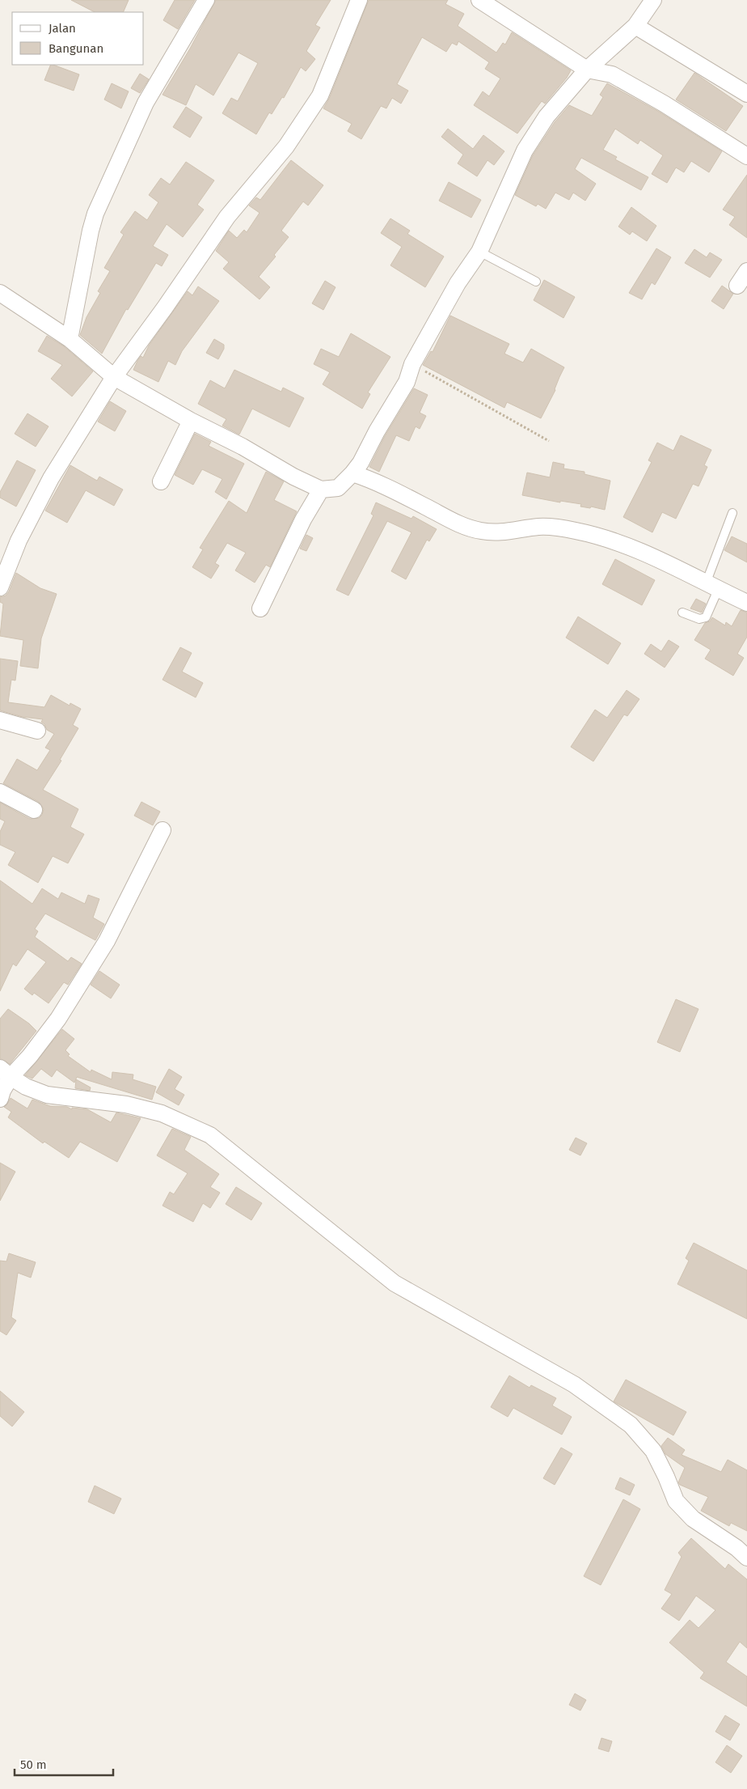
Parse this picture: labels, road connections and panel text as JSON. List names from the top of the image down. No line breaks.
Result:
{"legend":["Jalan","Bangunan"],"scale_bar":"50 m"}
